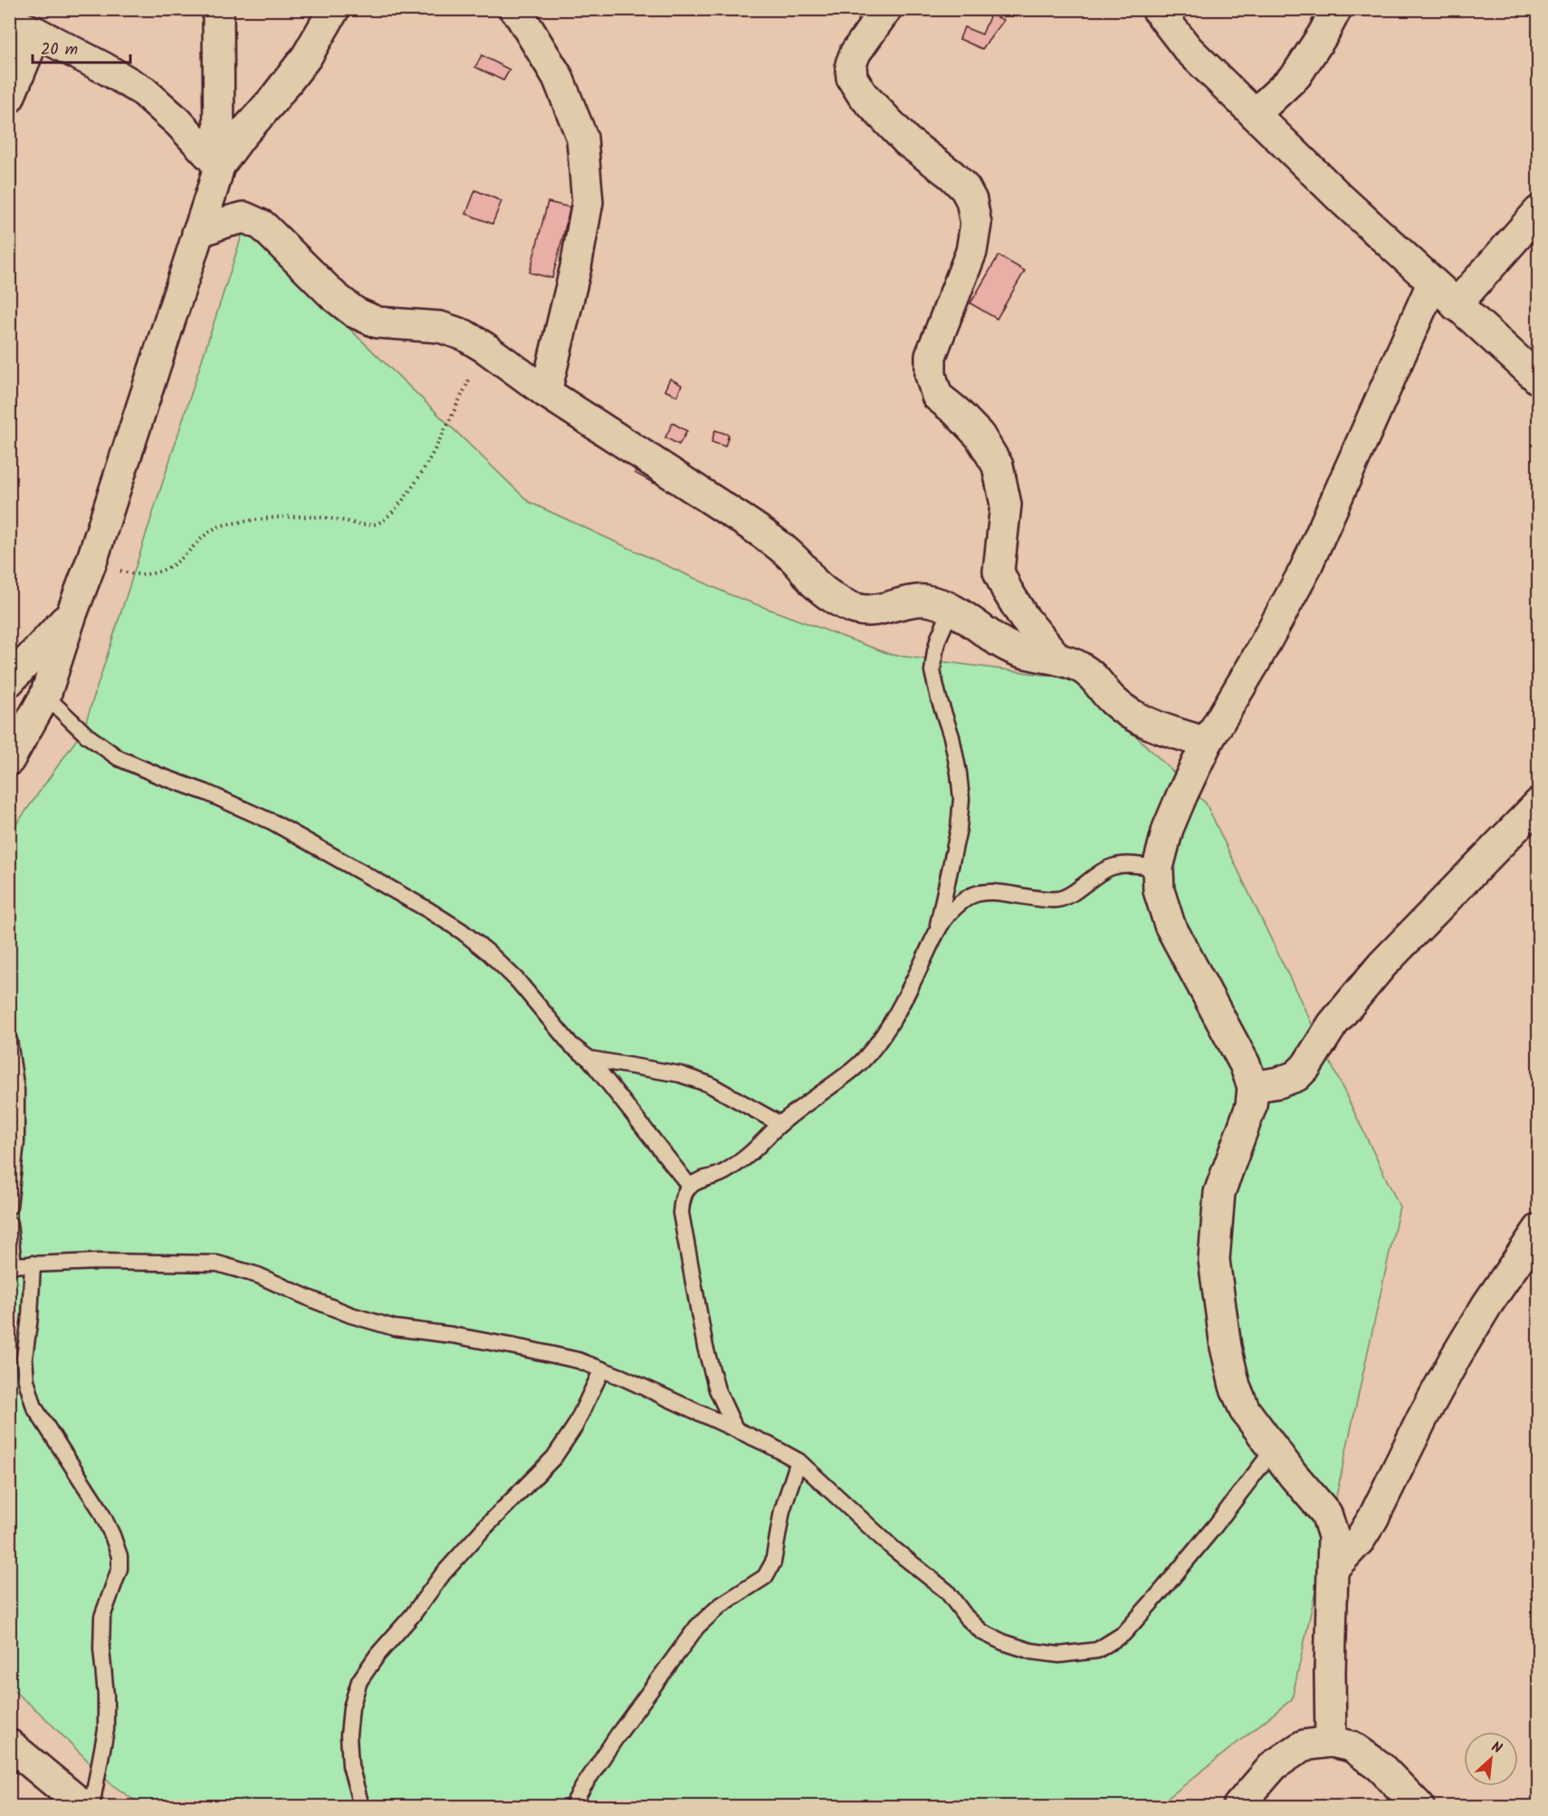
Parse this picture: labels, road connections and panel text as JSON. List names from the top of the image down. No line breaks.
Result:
{"scale_bar":"20 m","north":"top right"}
